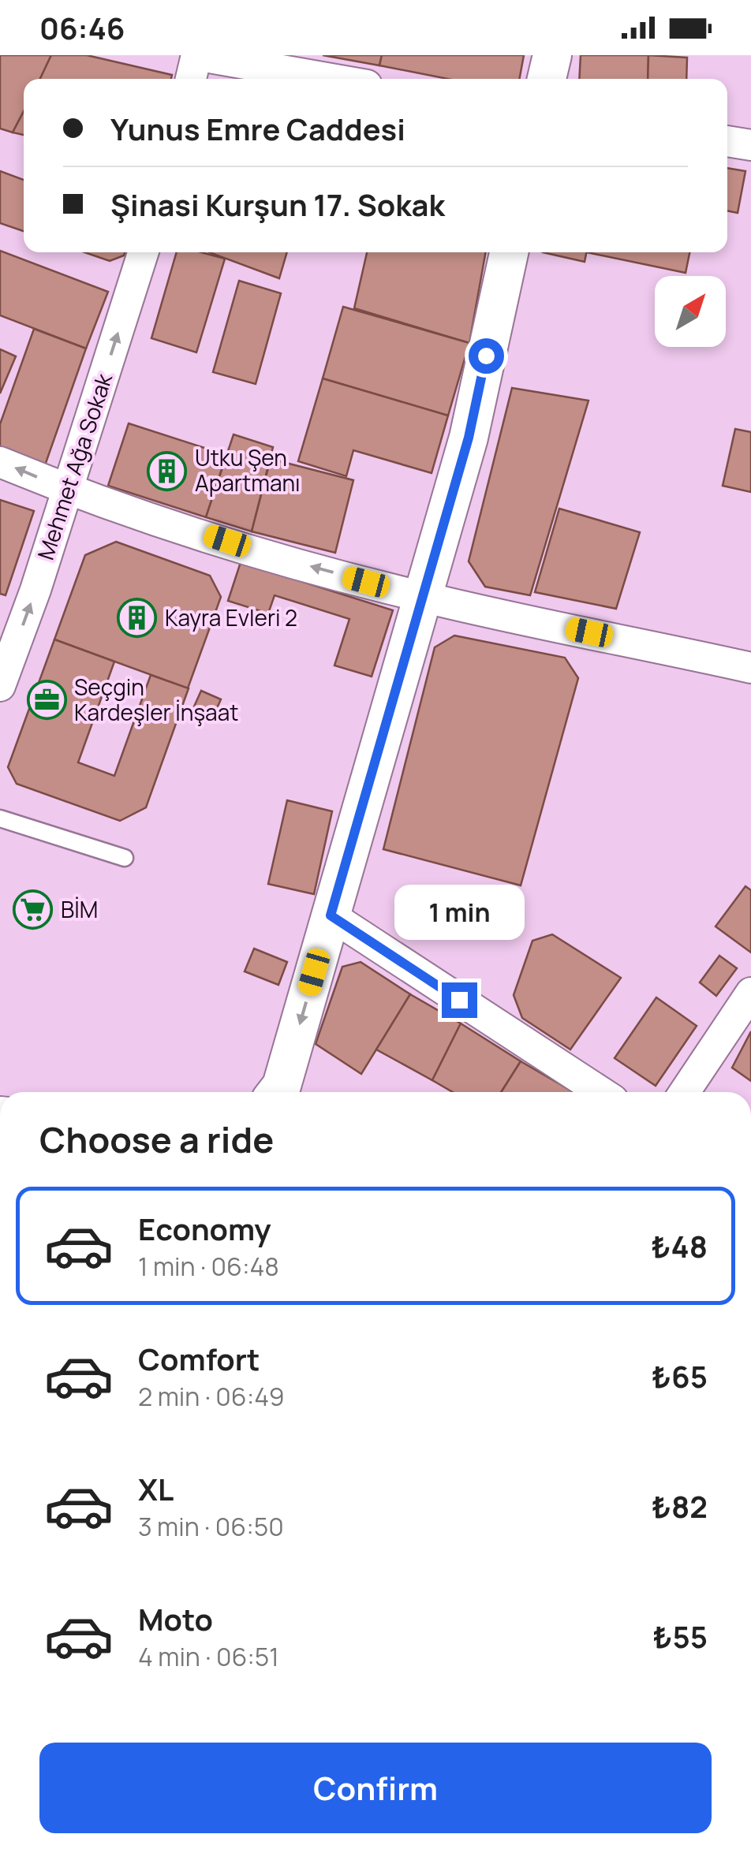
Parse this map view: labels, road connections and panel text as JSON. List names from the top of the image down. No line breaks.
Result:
{"streets":{"street":["Mehmet Ağa Sokak"]},"one_way":["Mehmet Ağa Sokak"],"places":{"building":["Utku Şen Apartmanı","Kayra Evleri 2"],"office":["Seçgin Kardeşler İnşaat"],"supermarket":["BİM"]},"north":"top right","page":{"status":"06:46","banner":["Yunus Emre Caddesi","Şinasi Kurşun 17. Sokak"],"bubble":"1 min","heading":"Choose a ride","list":[{"name":"Economy","note":"1 min · 06:48","value":"₺48"},{"name":"Comfort","note":"2 min · 06:49","value":"₺65"},{"name":"XL","note":"3 min · 06:50","value":"₺82"},{"name":"Moto","note":"4 min · 06:51","value":"₺55"}],"buttons":"Confirm"}}
